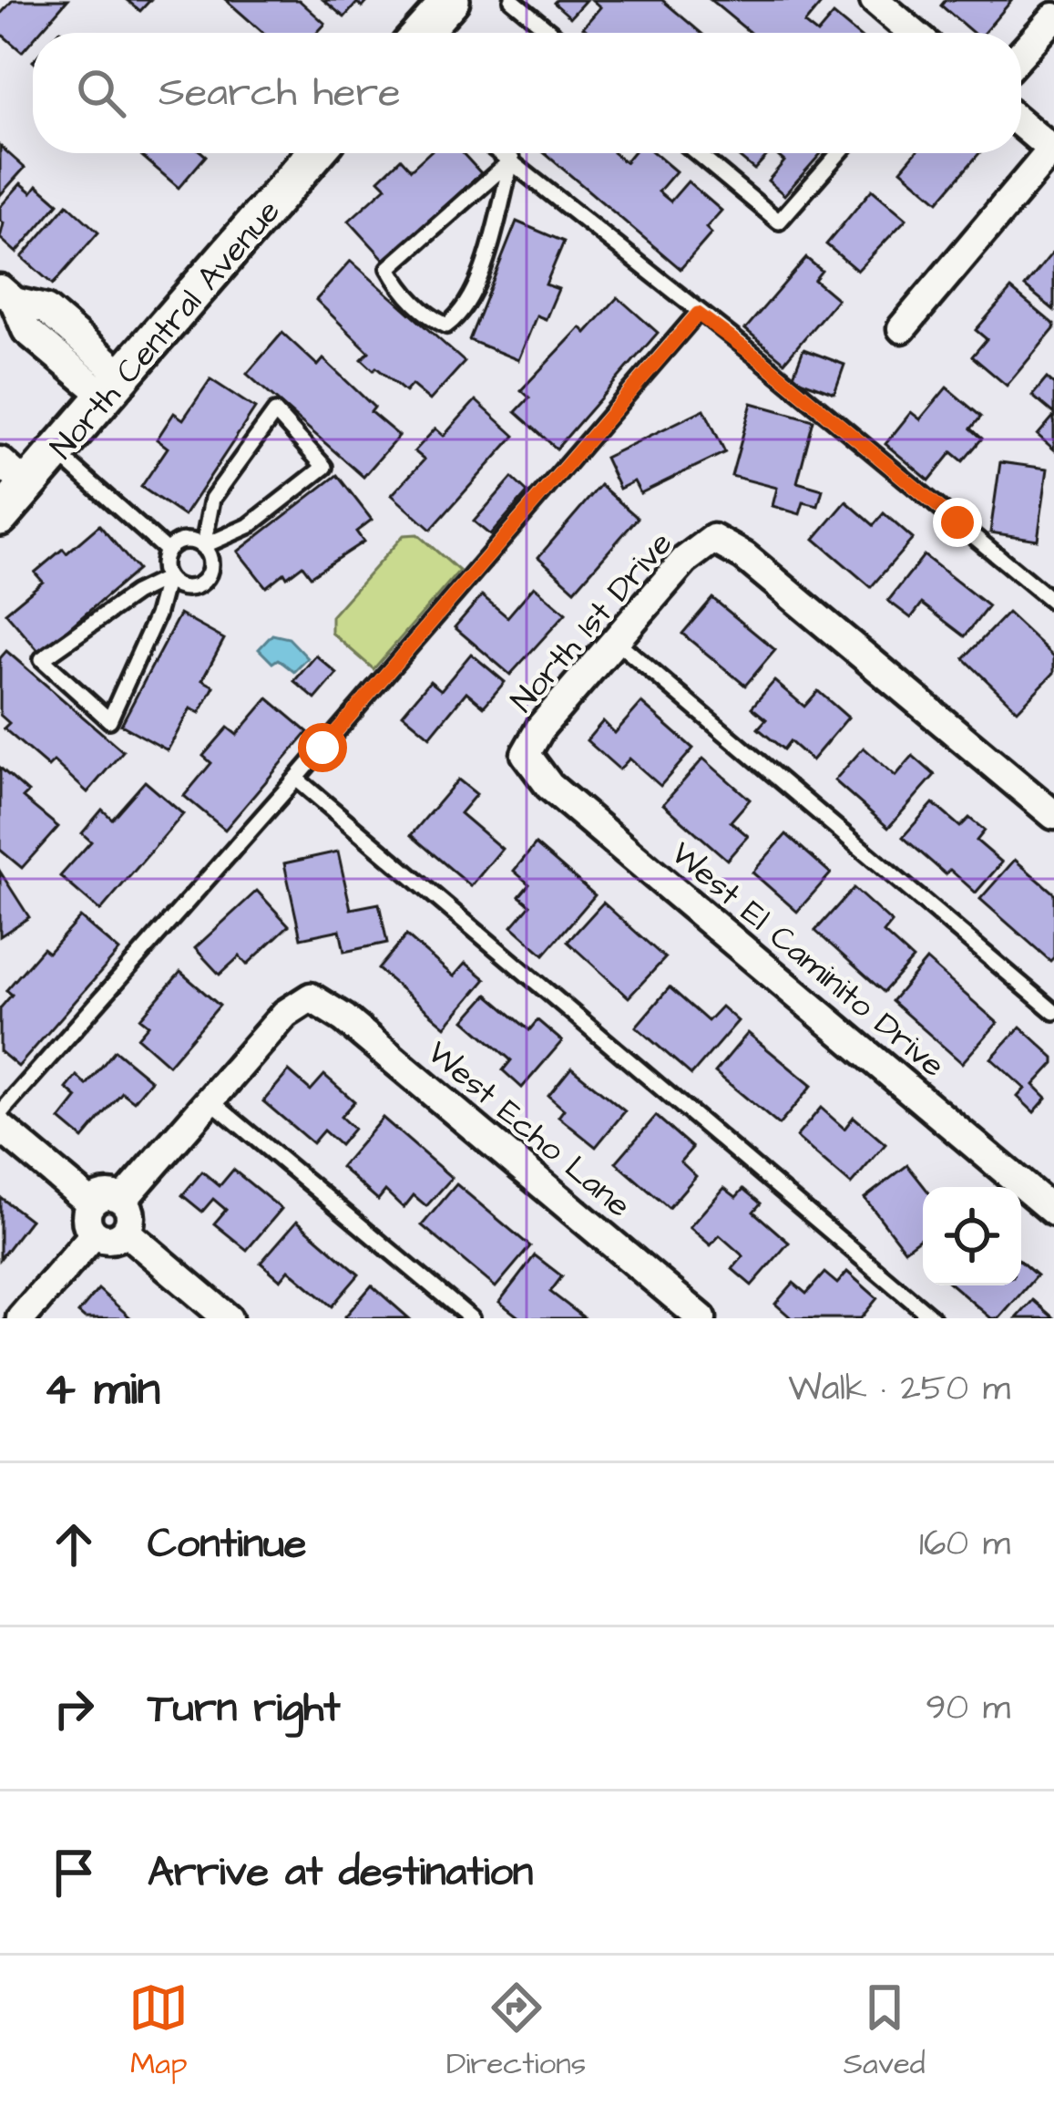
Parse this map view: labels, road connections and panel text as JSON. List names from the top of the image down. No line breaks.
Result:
{"streets":{"main road":["North Central Avenue"],"street":["North 1st Drive","West El Caminito Drive","West Echo Lane"]},"crossings":[["North 1st Drive","West El Caminito Drive"]],"page":{"search":"Search here","heading":["4 min","Walk · 250 m"],"list":[["Continue","160 m"],["Turn right","90 m"],"Arrive at destination"],"nav":["Map","Directions","Saved"]}}
